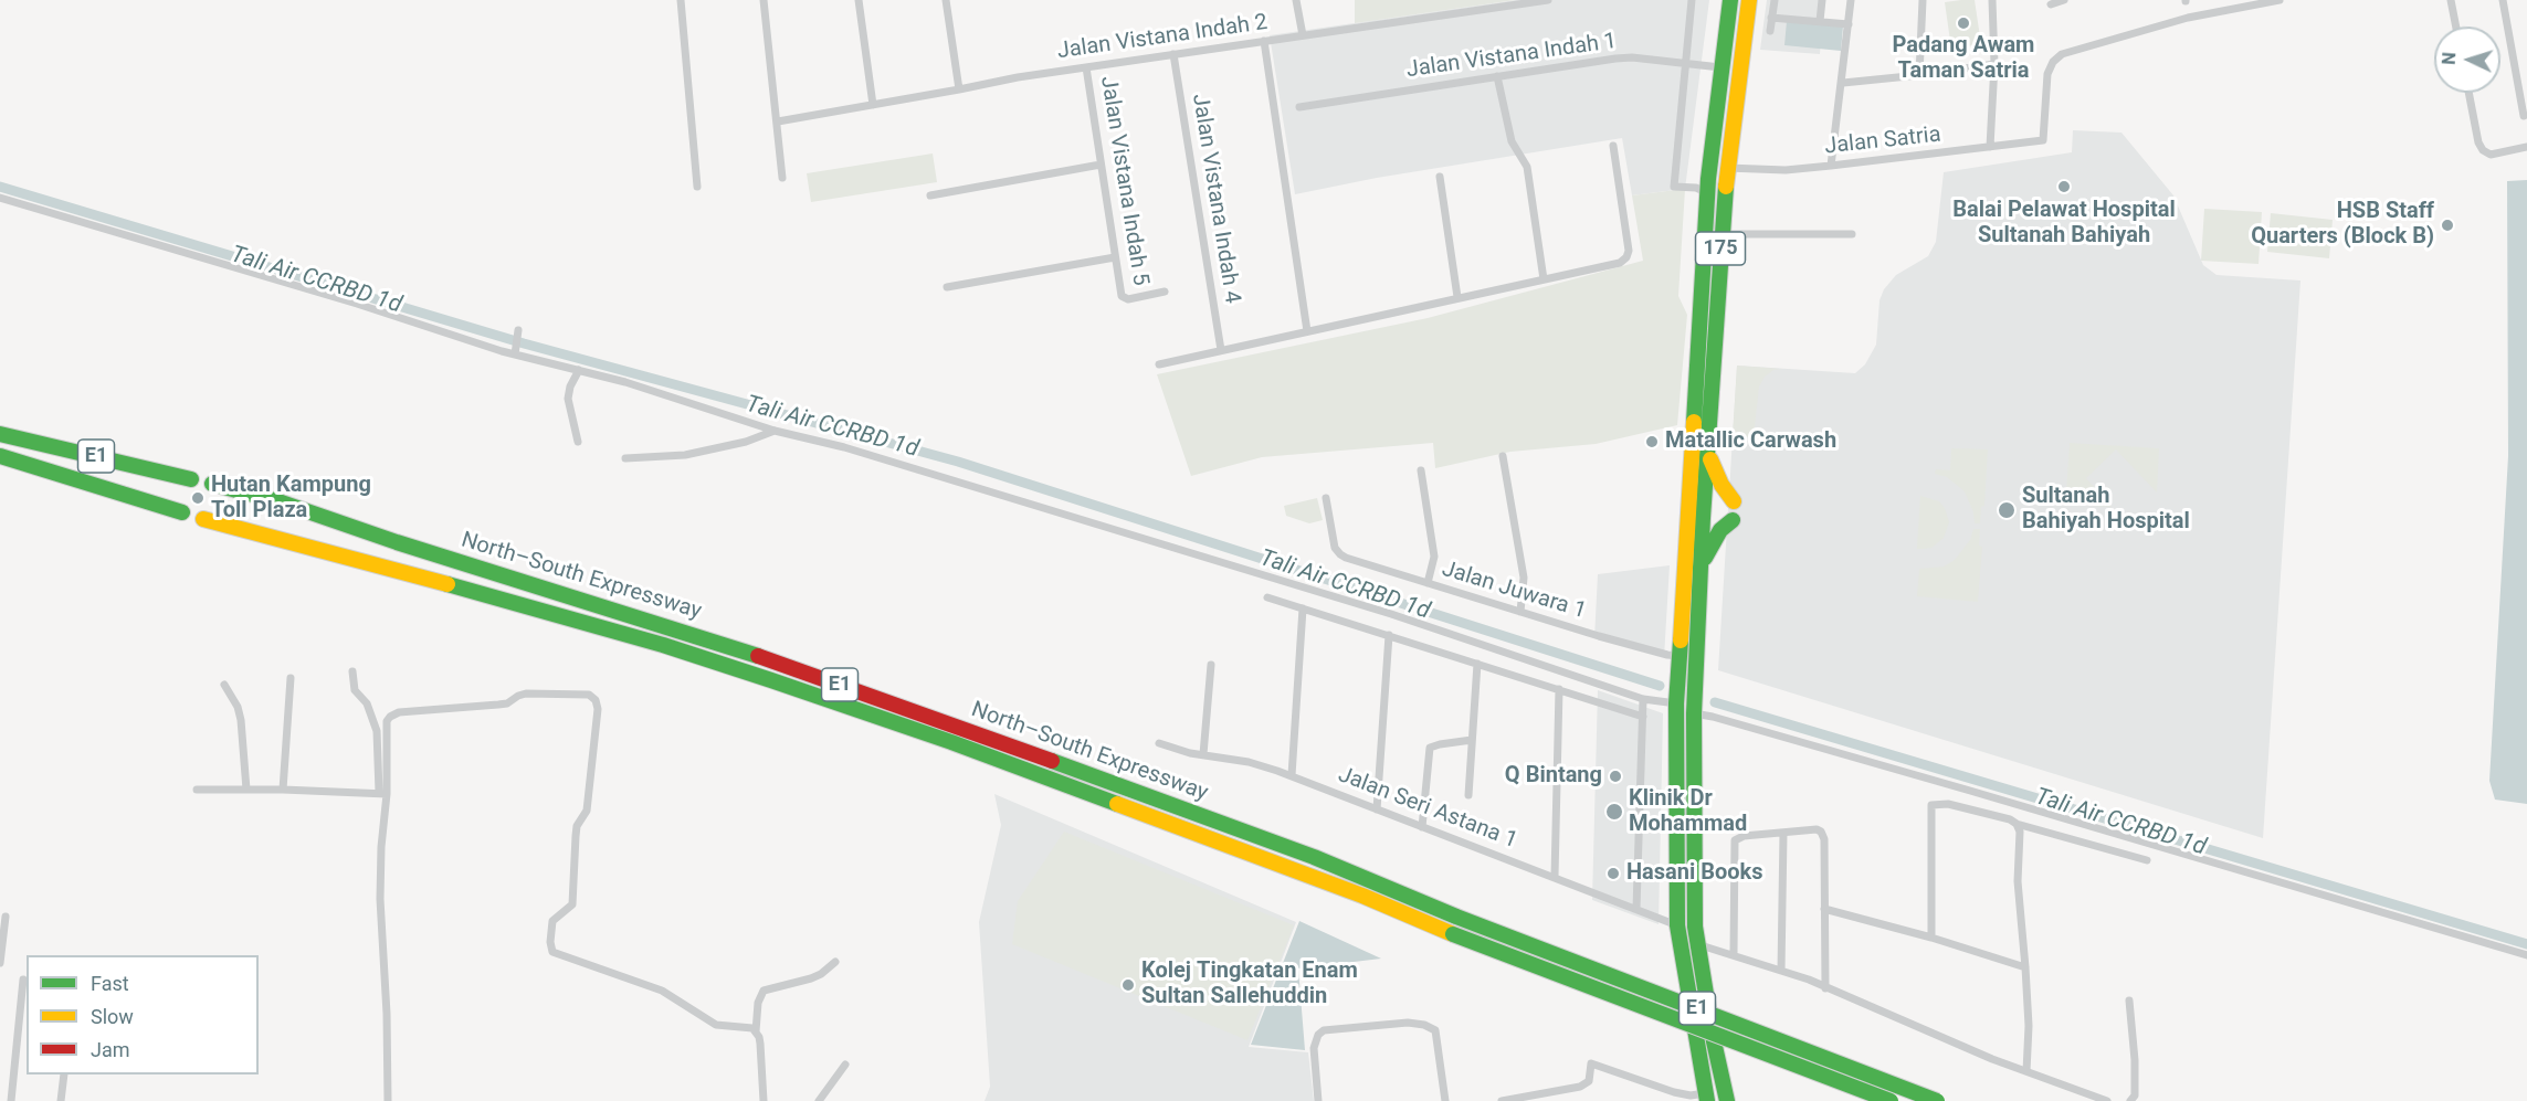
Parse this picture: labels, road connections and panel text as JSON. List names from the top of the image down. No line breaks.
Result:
{"streets":{"highway":["175","E1","North–South Expressway"],"street":["Jalan Vistana Indah 2","Jalan Vistana Indah 1","Jalan Satria","Jalan Vistana Indah 5","Jalan Vistana Indah 4","Jalan Juwara 1","Jalan Seri Astana 1"]},"crossings":[["Jalan Vistana Indah 2","Jalan Vistana Indah 5"],["Jalan Vistana Indah 2","Jalan Vistana Indah 4"],["Jalan Vistana Indah 1","175"],["Jalan Satria","175"],["175","Jalan Juwara 1"],["175","Jalan Seri Astana 1"]],"water":["Tali Air CCRBD 1d"],"places":["Padang Awam Taman Satria","Balai Pelawat Hospital Sultanah Bahiyah","HSB Staff Quarters (Block B)","Matallic Carwash","Hutan Kampung Toll Plaza","Sultanah Bahiyah Hospital","Q Bintang","Klinik Dr Mohammad","Hasani Books","Kolej Tingkatan Enam Sultan Sallehuddin"],"legend":["Fast","Slow","Jam"],"north":"left"}
